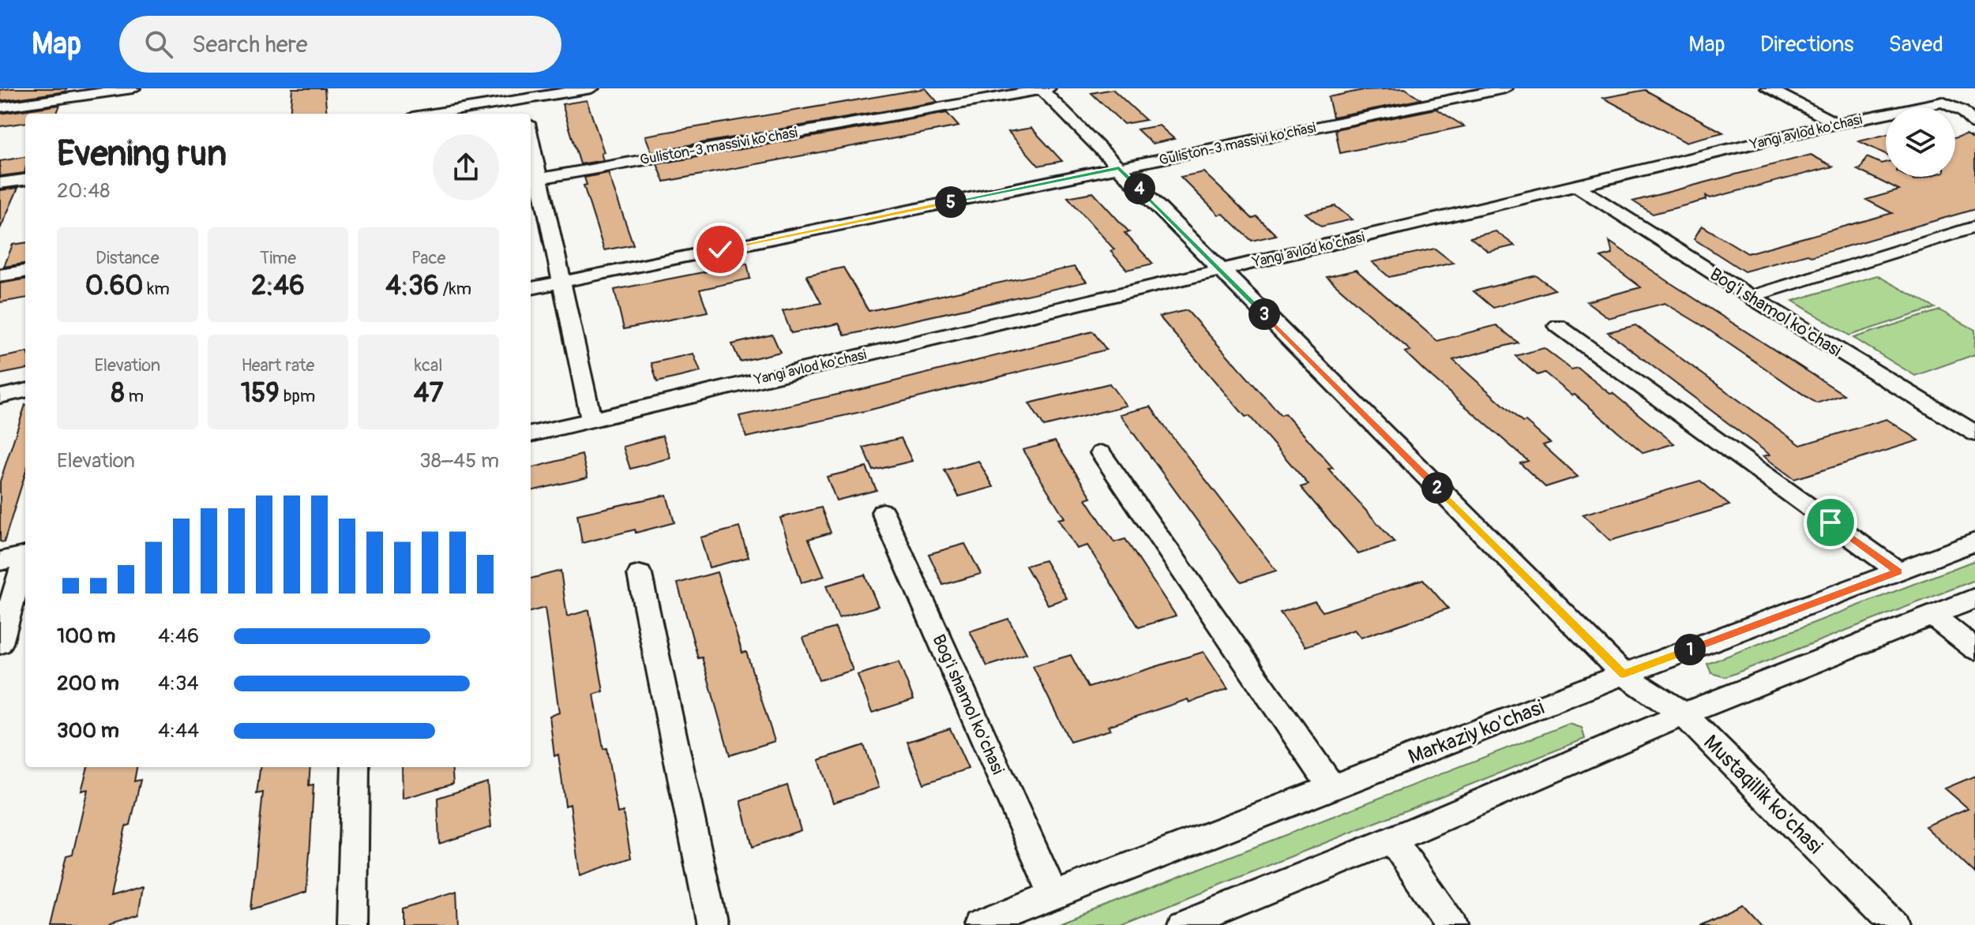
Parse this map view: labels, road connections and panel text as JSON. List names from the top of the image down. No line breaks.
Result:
{"streets":{"street":["Yangi avlod ko'chasi","Guliston-3 massivi ko'chasi","Bog'i shamol ko'chasi","Markaziy ko'chasi","Mustaqillik ko'chasi"]},"crossings":[["Yangi avlod ko'chasi","Bog'i shamol ko'chasi"],["Yangi avlod ko'chasi","Mustaqillik ko'chasi"],["Guliston-3 massivi ko'chasi","Mustaqillik ko'chasi"],["Bog'i shamol ko'chasi","Markaziy ko'chasi"],["Markaziy ko'chasi","Mustaqillik ko'chasi"]],"page":{"header":"Map","search":"Search here","nav":["Map","Directions","Saved"],"heading":["Evening run","20:48"],"pins":["4","5","3","2","1"],"stats":[["Distance","0.60 km"],["Time","2:46"],["Pace","4:36 /km"],["Elevation","8 m"],["Heart rate","159 bpm"],["kcal","47"]],"chart":["Elevation","38–45 m"],"list":[{"name":"100 m","note":"4:46"},{"name":"200 m","note":"4:34"},{"name":"300 m","note":"4:44"}]}}
